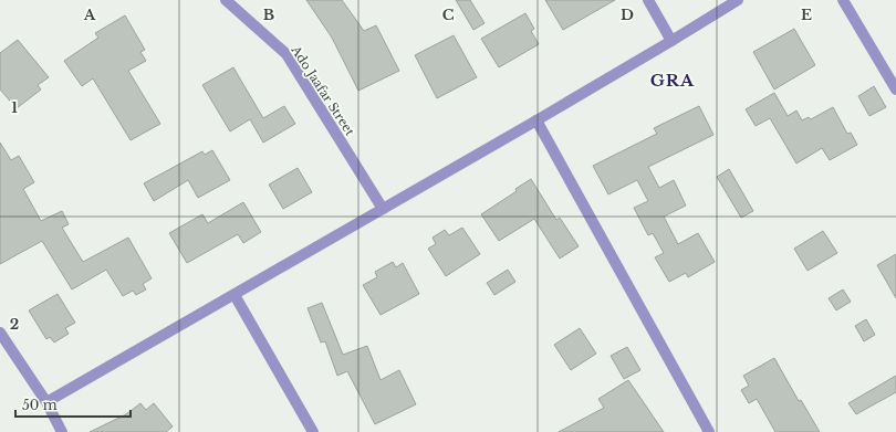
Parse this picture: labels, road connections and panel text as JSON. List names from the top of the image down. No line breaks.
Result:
{"streets":{"street":["Ado Jaafar Street"]},"districts":["GRA"],"scale_bar":"50 m","grid":{"columns":["A","B","C","D","E"],"rows":["1","2"]}}
